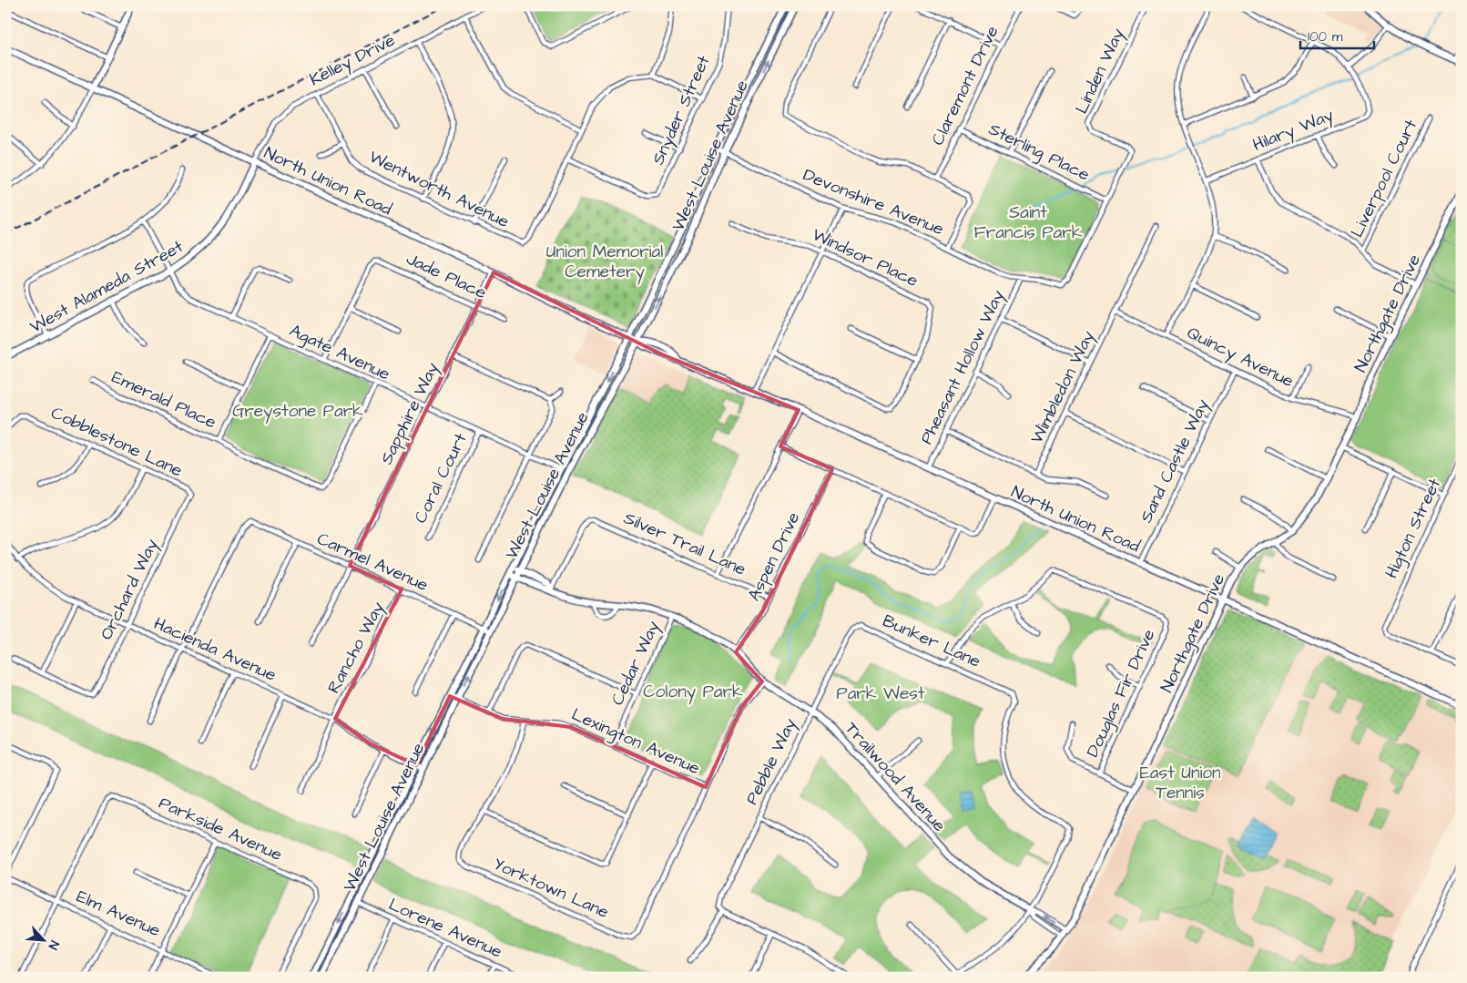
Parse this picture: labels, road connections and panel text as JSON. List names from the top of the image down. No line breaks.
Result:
{"streets":{"street":["Kelley Drive","Linden Way","Claremont Drive","Snyder Street","Hilary Way","Sterling Place","West Louise Avenue","Liverpool Court","North Union Road","Wentworth Avenue","Devonshire Avenue","Windsor Place","Jade Place","West Alameda Street","Northgate Drive","Agate Avenue","Quincy Avenue","Pheasant Hollow Way","Wimbledon Way","Emerald Place","Sapphire Way","Cobblestone Lane","Sand Castle Way","Coral Court","Higton Street","Silver Trail Lane","Aspen Drive","Carmel Avenue","Orchard Way","Bunker Lane","Rancho Way","Hacienda Avenue","Cedar Way","Douglas Fir Drive","Lexington Avenue","Pebble Way","Trailwood Avenue","Parkside Avenue","Yorktown Lane","Elm Avenue","Lorene Avenue"]},"crossings":[["Kelley Drive","North Union Road"],["Kelley Drive","Wentworth Avenue"],["Kelley Drive","West Alameda Street"],["Linden Way","Sterling Place"],["Linden Way","Devonshire Avenue"],["Linden Way","Pheasant Hollow Way"],["Claremont Drive","Sterling Place"],["Snyder Street","Wentworth Avenue"],["West Louise Avenue","North Union Road"],["West Louise Avenue","Devonshire Avenue"],["West Louise Avenue","Agate Avenue"],["West Louise Avenue","Carmel Avenue"],["West Louise Avenue","Hacienda Avenue"],["West Louise Avenue","Lexington Avenue"],["West Louise Avenue","Trailwood Avenue"],["West Louise Avenue","Lorene Avenue"],["North Union Road","West Alameda Street"],["North Union Road","Northgate Drive"],["North Union Road","Pheasant Hollow Way"],["North Union Road","Sapphire Way"],["North Union Road","Sand Castle Way"],["Devonshire Avenue","Pheasant Hollow Way"],["Jade Place","Sapphire Way"],["West Alameda Street","Agate Avenue"],["Northgate Drive","Quincy Avenue"],["Northgate Drive","Trailwood Avenue"],["Agate Avenue","Emerald Place"],["Agate Avenue","Sapphire Way"],["Agate Avenue","Coral Court"],["Quincy Avenue","Wimbledon Way"],["Quincy Avenue","Sand Castle Way"],["Sapphire Way","Carmel Avenue"],["Cobblestone Lane","Orchard Way"],["Silver Trail Lane","Aspen Drive"],["Silver Trail Lane","Trailwood Avenue"],["Aspen Drive","Trailwood Avenue"],["Carmel Avenue","Rancho Way"],["Carmel Avenue","Hacienda Avenue"],["Orchard Way","Hacienda Avenue"],["Bunker Lane","Pebble Way"],["Bunker Lane","Trailwood Avenue"],["Rancho Way","Hacienda Avenue"],["Cedar Way","Lexington Avenue"],["Cedar Way","Trailwood Avenue"],["Lexington Avenue","Yorktown Lane"],["Pebble Way","Trailwood Avenue"],["Parkside Avenue","Elm Avenue"]],"parks":["Saint Francis Park","Union Memorial Cemetery","Greystone Park","Colony Park","Park West","East Union Tennis"],"scale_bar":"100 m","north":"bottom right"}
